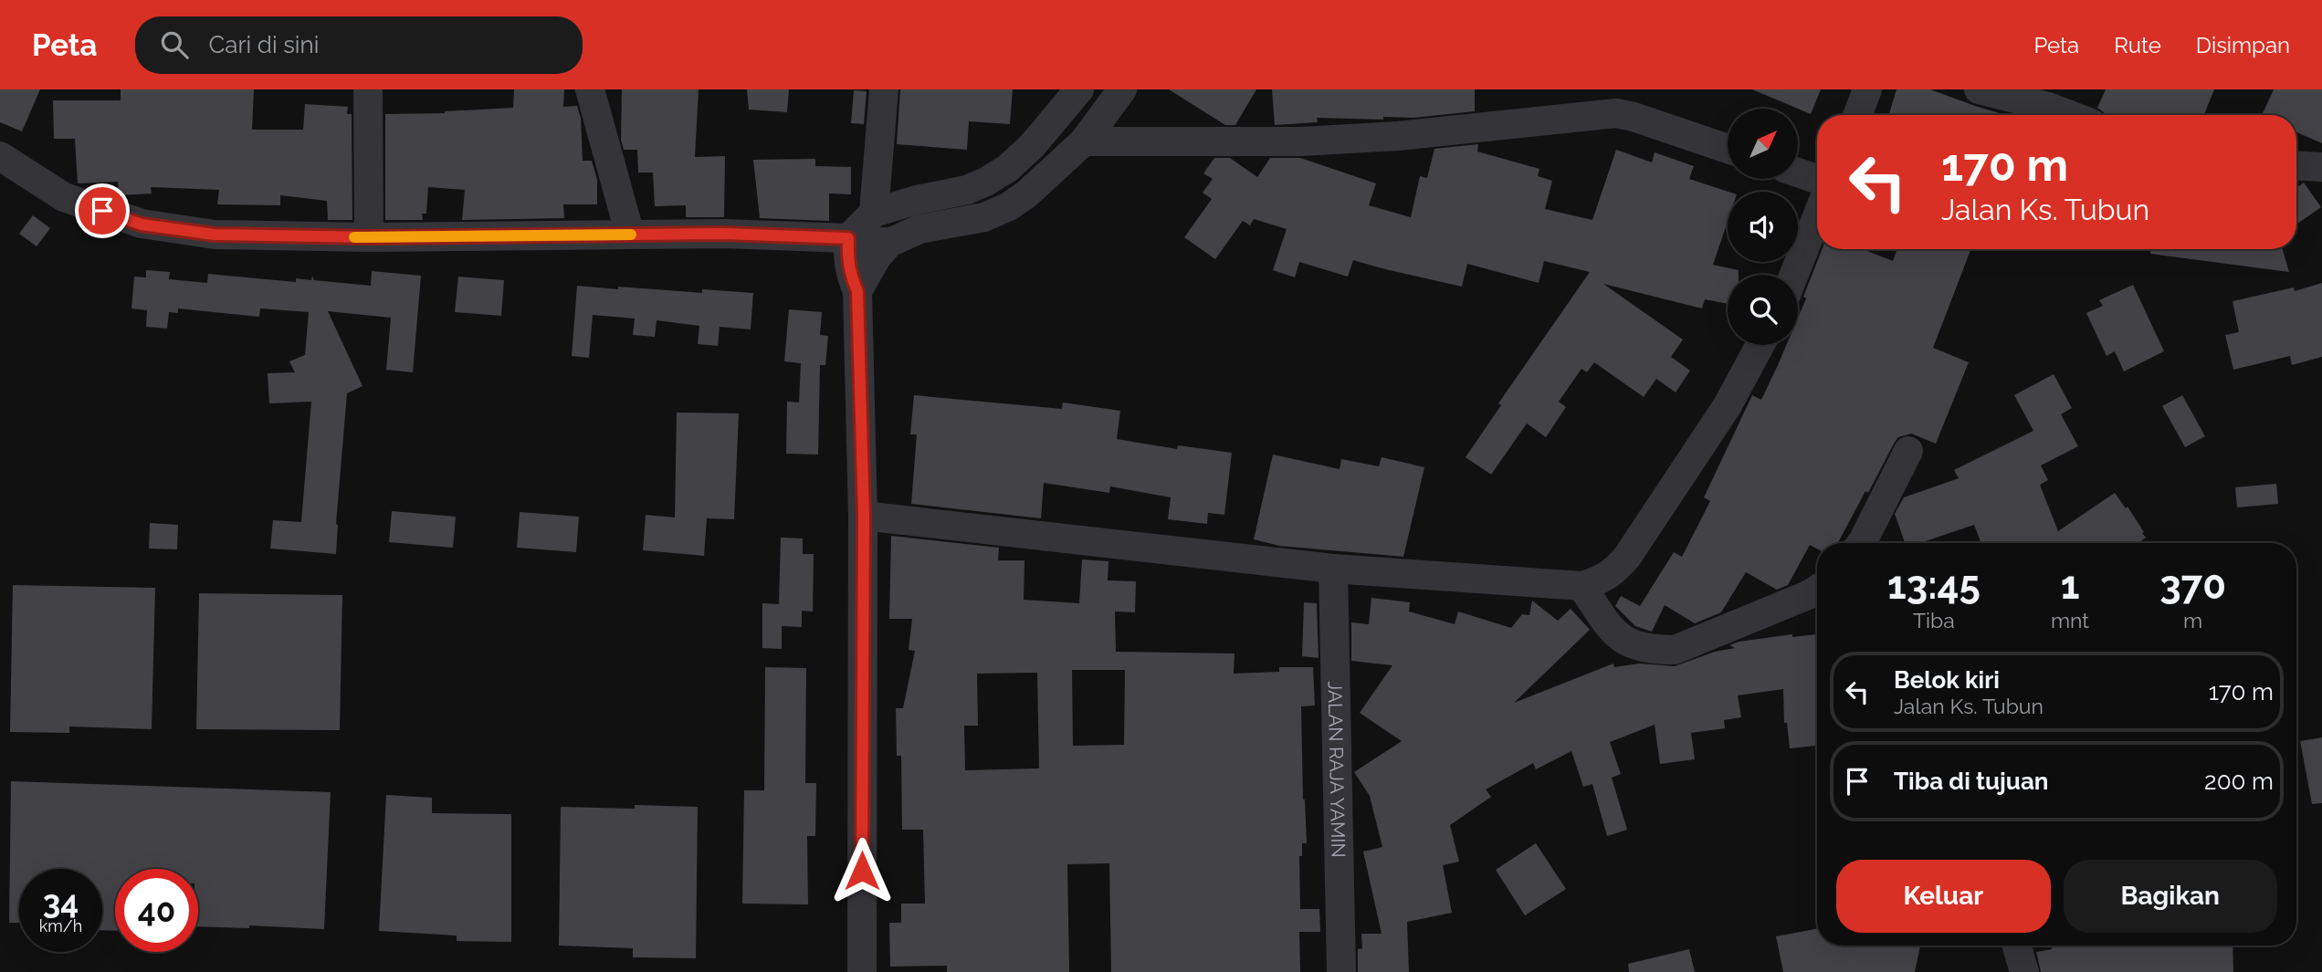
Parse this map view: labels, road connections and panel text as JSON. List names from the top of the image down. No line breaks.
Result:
{"streets":{"street":["JALAN RAJA YAMIN"]},"north":"top right","page":{"header":"Peta","search":"Cari di sini","nav":["Peta","Rute","Disimpan"],"turn":["170 m","Jalan Ks. Tubun"],"eta":["13:45","Tiba","1","mnt","370","m"],"list":[{"name":"Belok kiri","note":"Jalan Ks. Tubun","value":"170 m"},{"name":"Tiba di tujuan","value":"200 m"}],"buttons":["Keluar","Bagikan"],"speed":"34 km/h","limit":"40"}}
